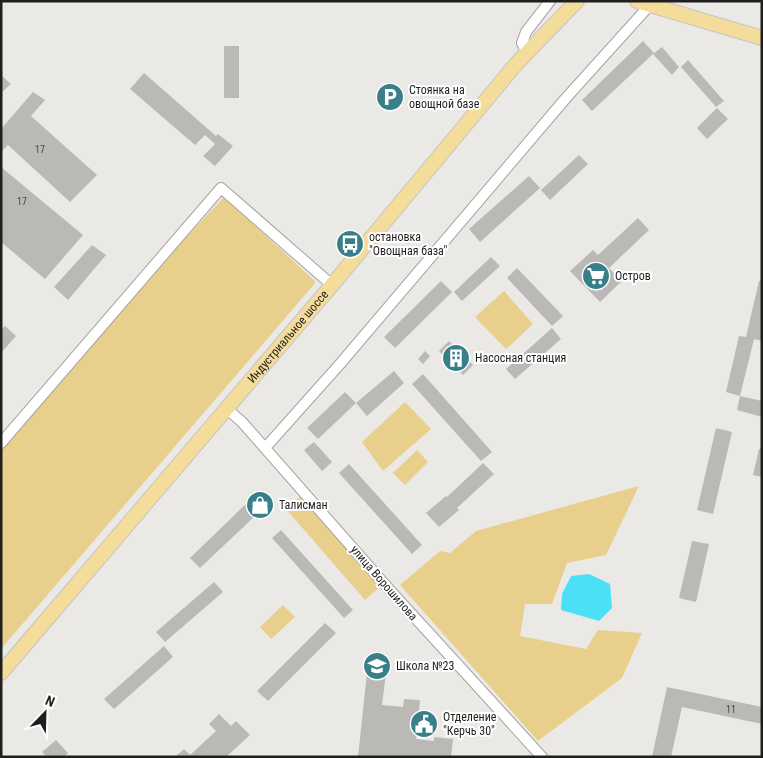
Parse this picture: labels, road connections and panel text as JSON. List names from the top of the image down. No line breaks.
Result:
{"streets":{"main road":["Индустриальное шоссе"],"street":["улица Ворошилова"]},"crossings":[["Индустриальное шоссе","улица Ворошилова"]],"places":{"parking":["Стоянка на овощной базе"],"bus stop":["остановка \"Овощная база\""],"supermarket":["Остров"],"building":["Насосная станция"],"shop":["Талисман"],"school or university":["Школа №23"],"public building":["Отделение \"Керчь 30\""]},"house_numbers":["17","17","11"],"north":"top right"}
